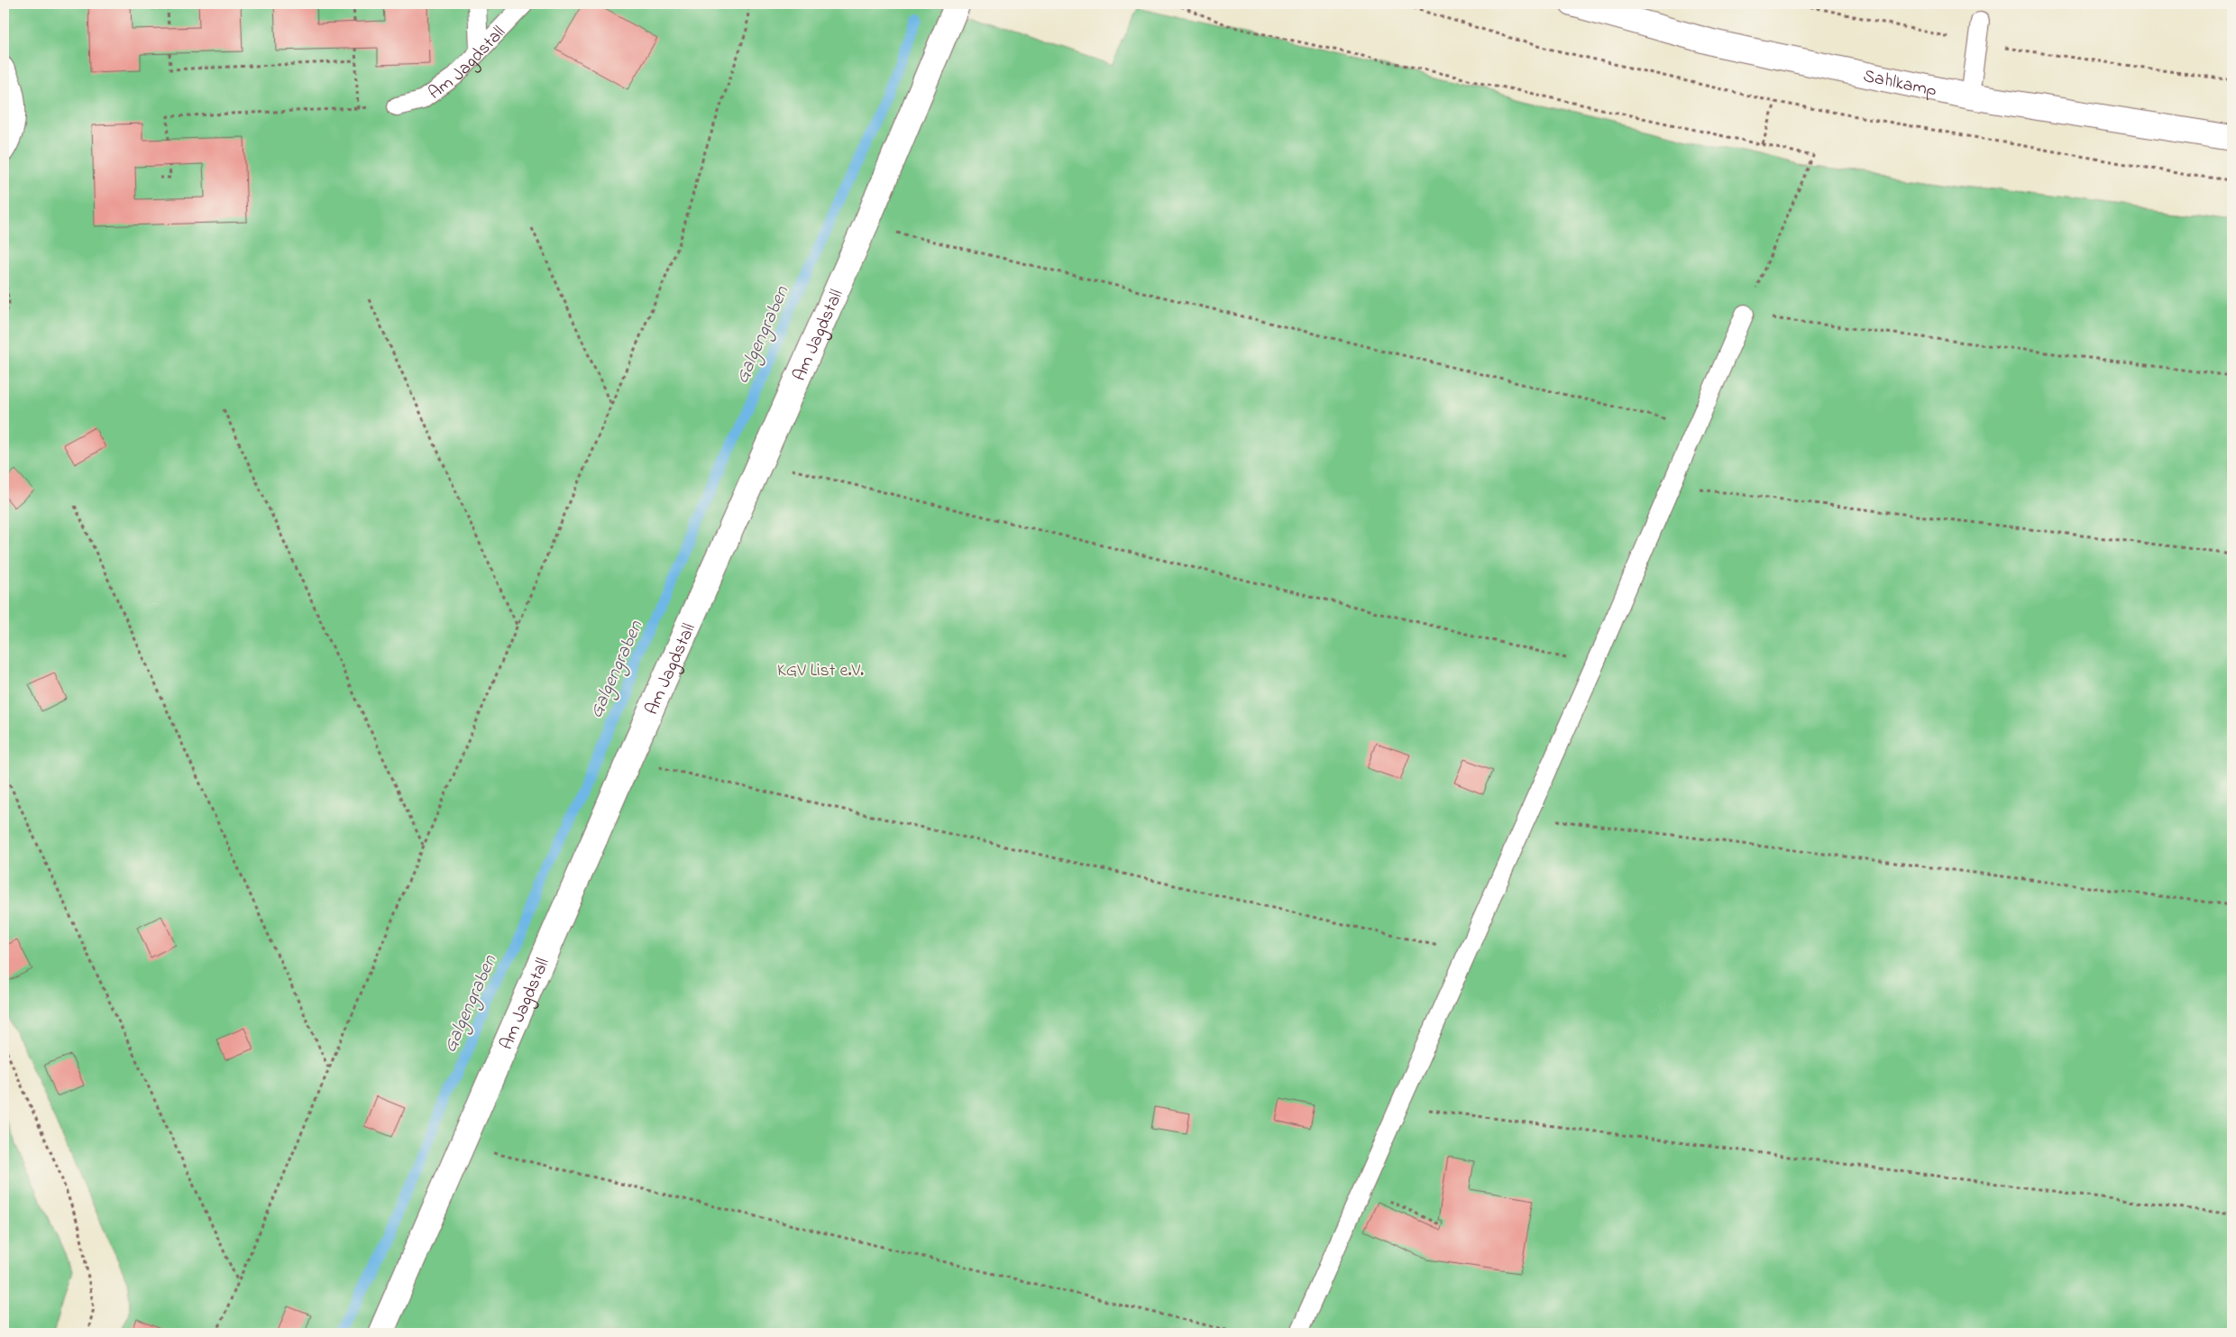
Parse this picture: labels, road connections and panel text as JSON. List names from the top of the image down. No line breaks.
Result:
{"streets":{"street":["Am Jagdstall","Sahlkamp"]},"water":["Galgengraben"],"parks":["KGV List e.V."]}
